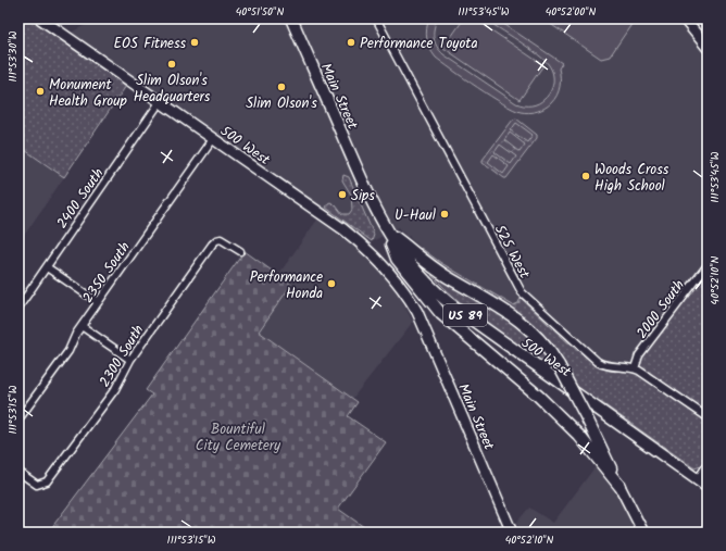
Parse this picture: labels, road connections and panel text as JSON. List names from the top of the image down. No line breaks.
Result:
{"streets":{"main road":["Main Street","500 West","US 89"],"street":["2400 South","525 West","2350 South","2000 South","2300 South"]},"crossings":[["Main Street","500 West"],["500 West","2400 South"],["500 West","2350 South"],["525 West","2000 South"]],"parks":["Bountiful City Cemetery"],"places":["EOS Fitness","Performance Toyota","Slim Olson's Headquarters","Slim Olson's","Monument Health Group","Woods Cross High School","Sips","U-Haul","Performance Honda"],"coordinates":["40°51'50\"N","111°53'45\"W","40°52'00\"N","111°53'30\"W","40°52'10\"N","111°53'15\"W"]}
